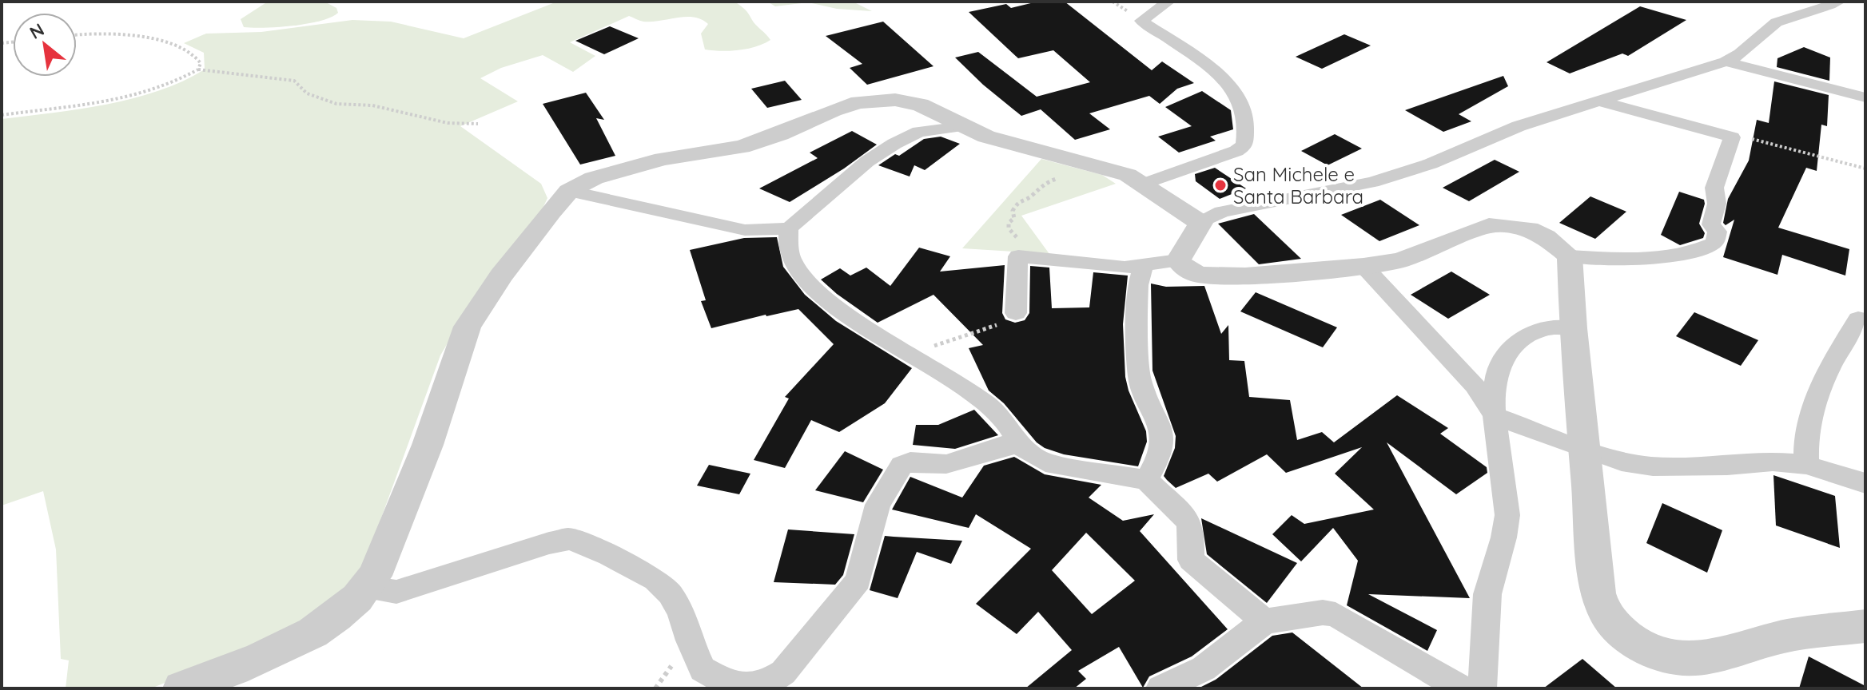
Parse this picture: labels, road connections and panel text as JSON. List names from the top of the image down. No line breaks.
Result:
{"places":["San Michele e Santa Barbara"],"north":"top left"}
